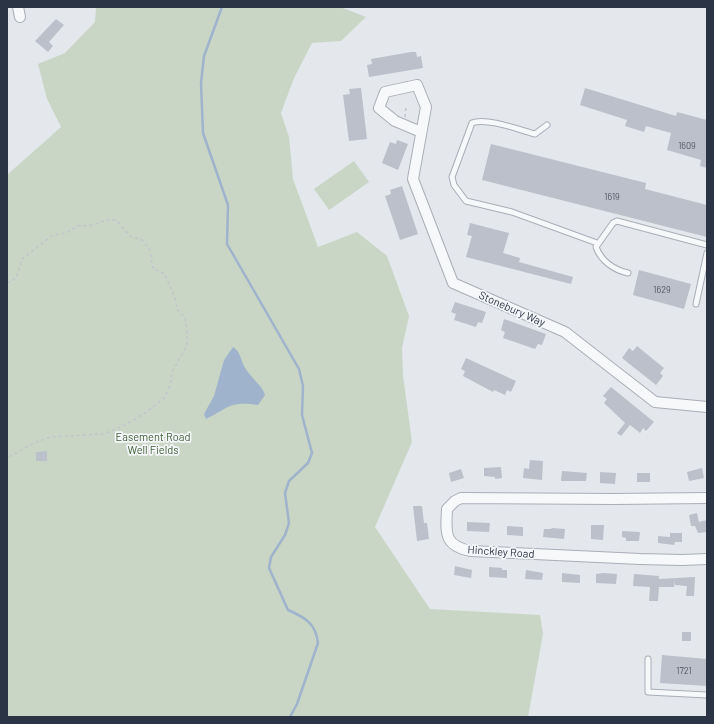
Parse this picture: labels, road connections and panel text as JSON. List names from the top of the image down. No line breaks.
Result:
{"streets":{"street":["Stonebury Way","Hinckley Road"]},"parks":["Easement Road Well Fields"],"house_numbers":["1609","1619","1629","1721"]}
